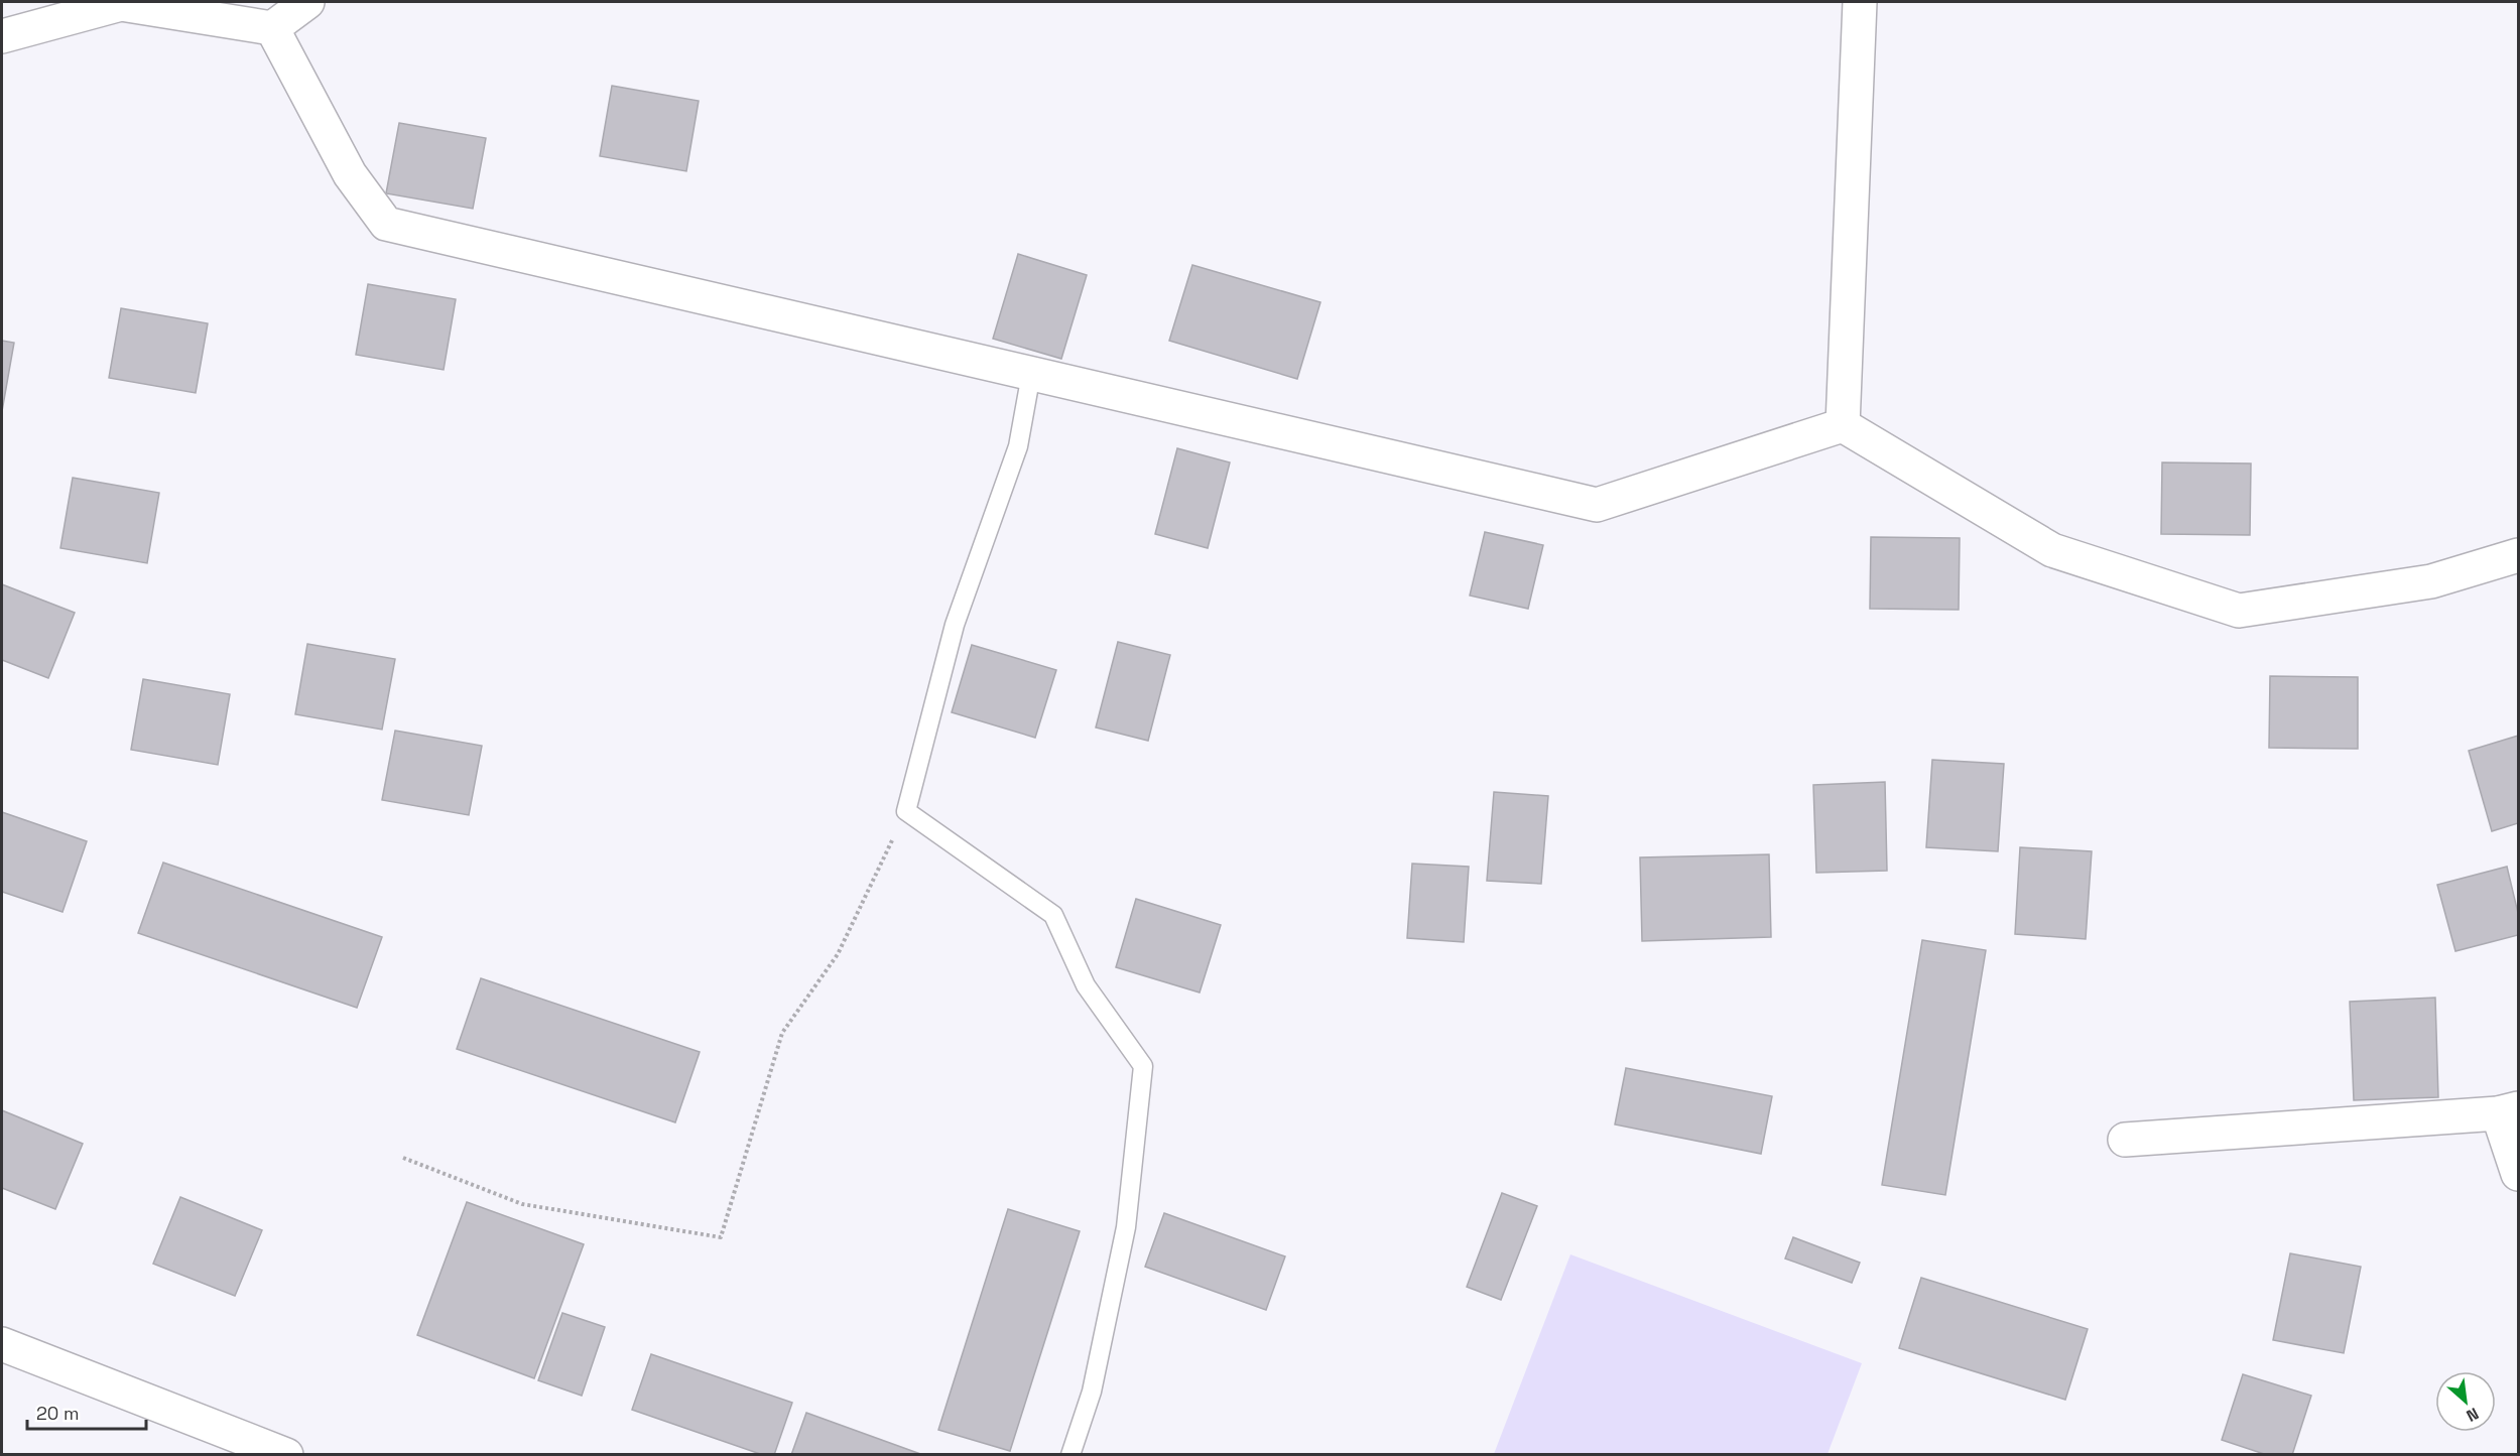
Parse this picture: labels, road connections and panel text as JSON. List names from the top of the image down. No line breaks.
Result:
{"scale_bar":"20 m","north":"bottom right"}
